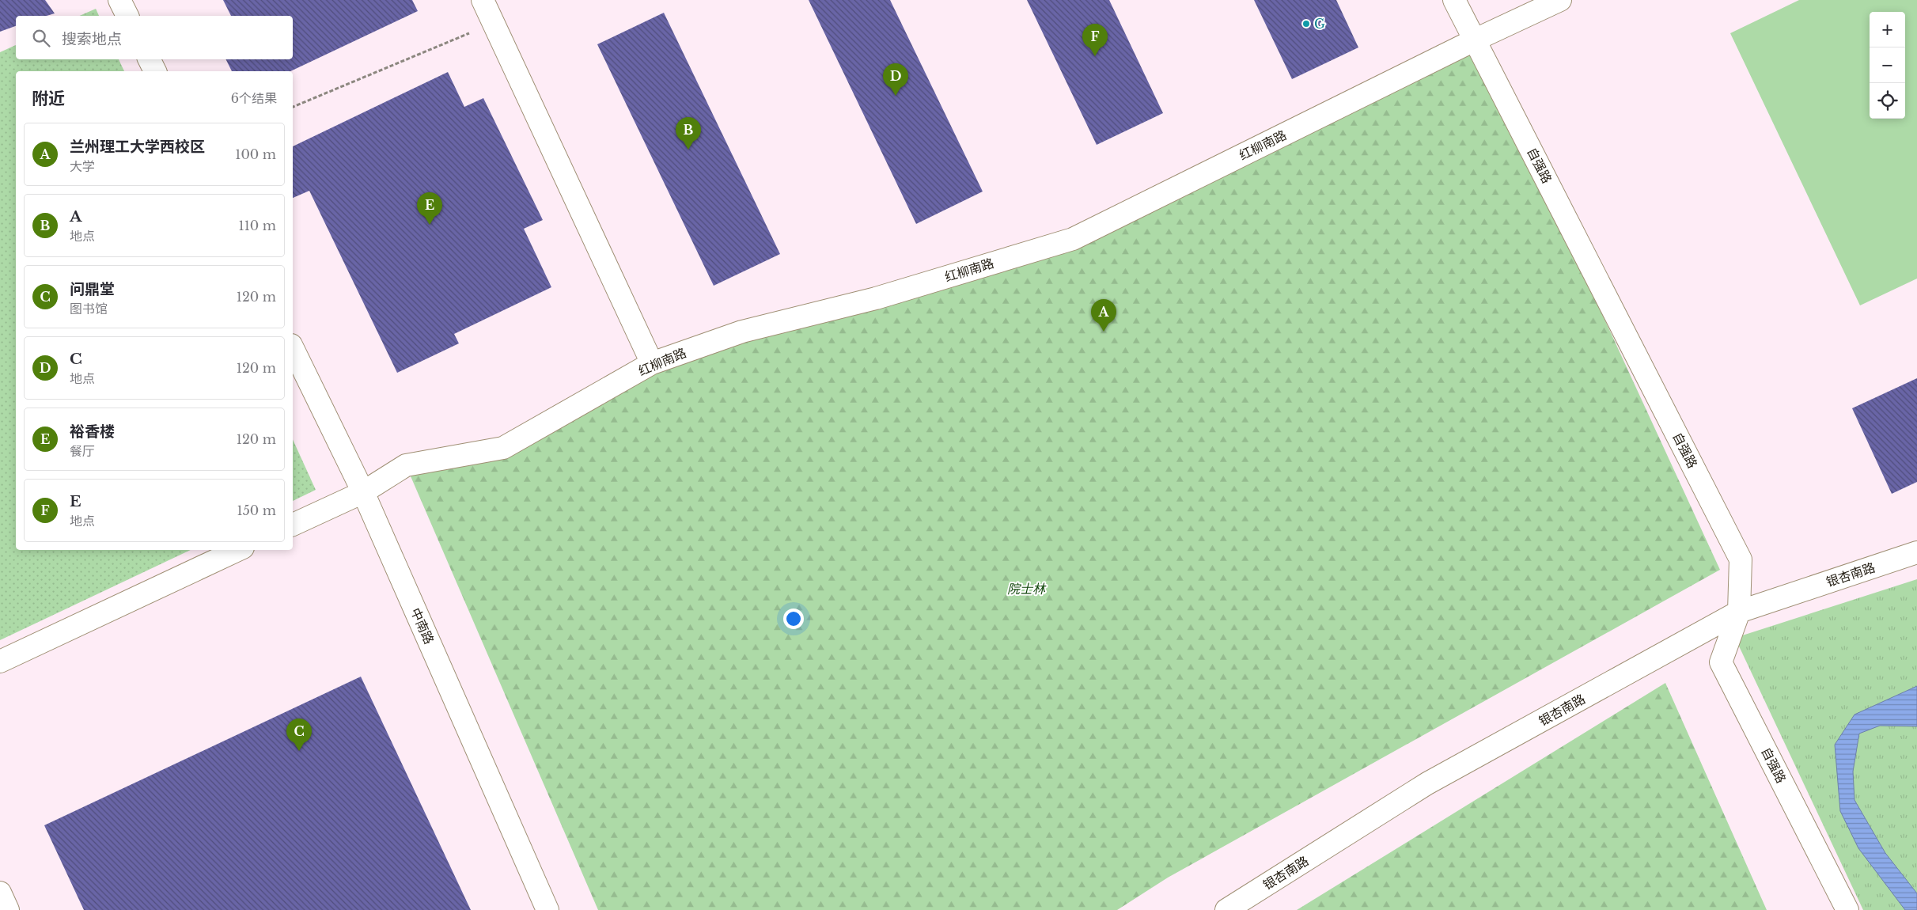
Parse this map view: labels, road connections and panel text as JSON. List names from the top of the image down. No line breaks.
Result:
{"streets":{"lane":["红柳南路","自强路","银杏南路","中南路"]},"crossings":[["红柳南路","自强路"],["红柳南路","中南路"],["自强路","银杏南路"]],"parks":["院士林"],"places":["G"],"page":{"map_buttons":["+","−"],"search":"搜索地点","pins":["F","D","B","E","A","C"],"heading":["附近","6个结果"],"list":[{"mark":"A","name":"兰州理工大学西校区","note":"大学","value":"100 m"},{"mark":"B","name":"A","note":"地点","value":"110 m"},{"mark":"C","name":"问鼎堂","note":"图书馆","value":"120 m"},{"mark":"D","name":"C","note":"地点","value":"120 m"},{"mark":"E","name":"裕香楼","note":"餐厅","value":"120 m"},{"mark":"F","name":"E","note":"地点","value":"150 m"}]}}
